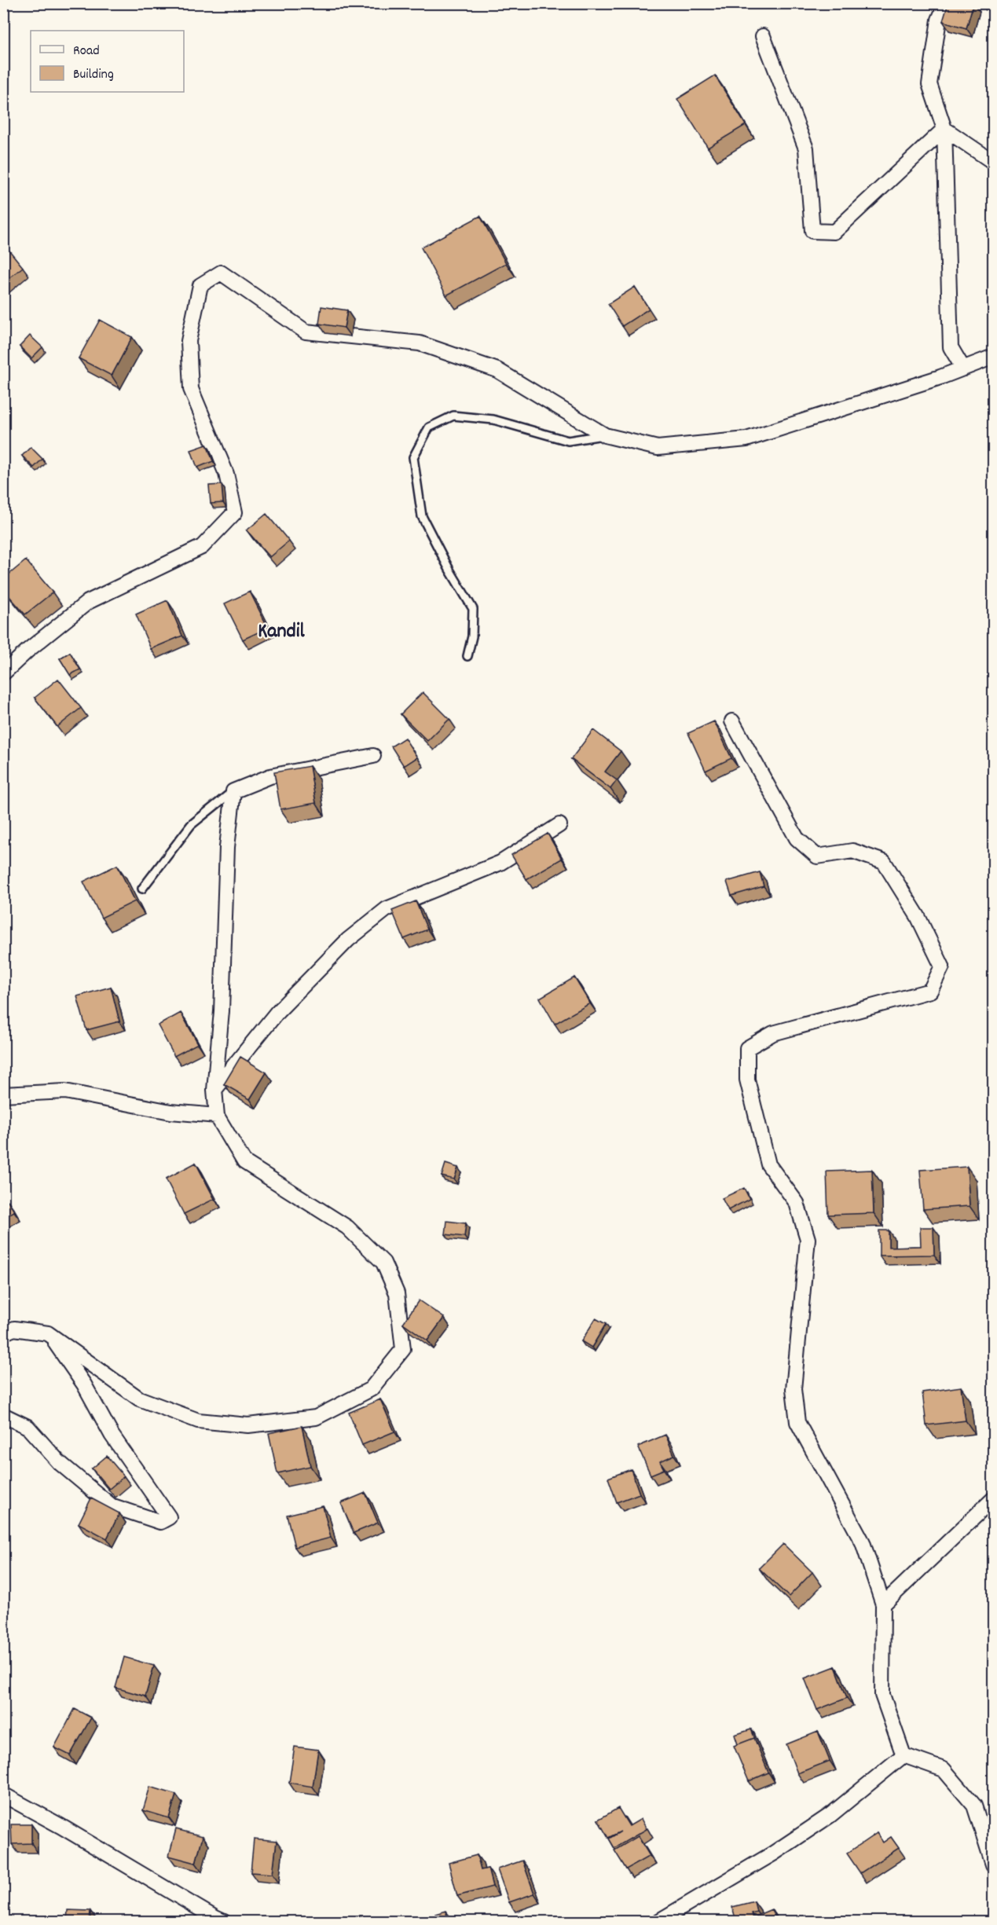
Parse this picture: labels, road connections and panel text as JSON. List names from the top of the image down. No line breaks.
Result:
{"districts":["Kandil"],"legend":["Road","Building"]}
